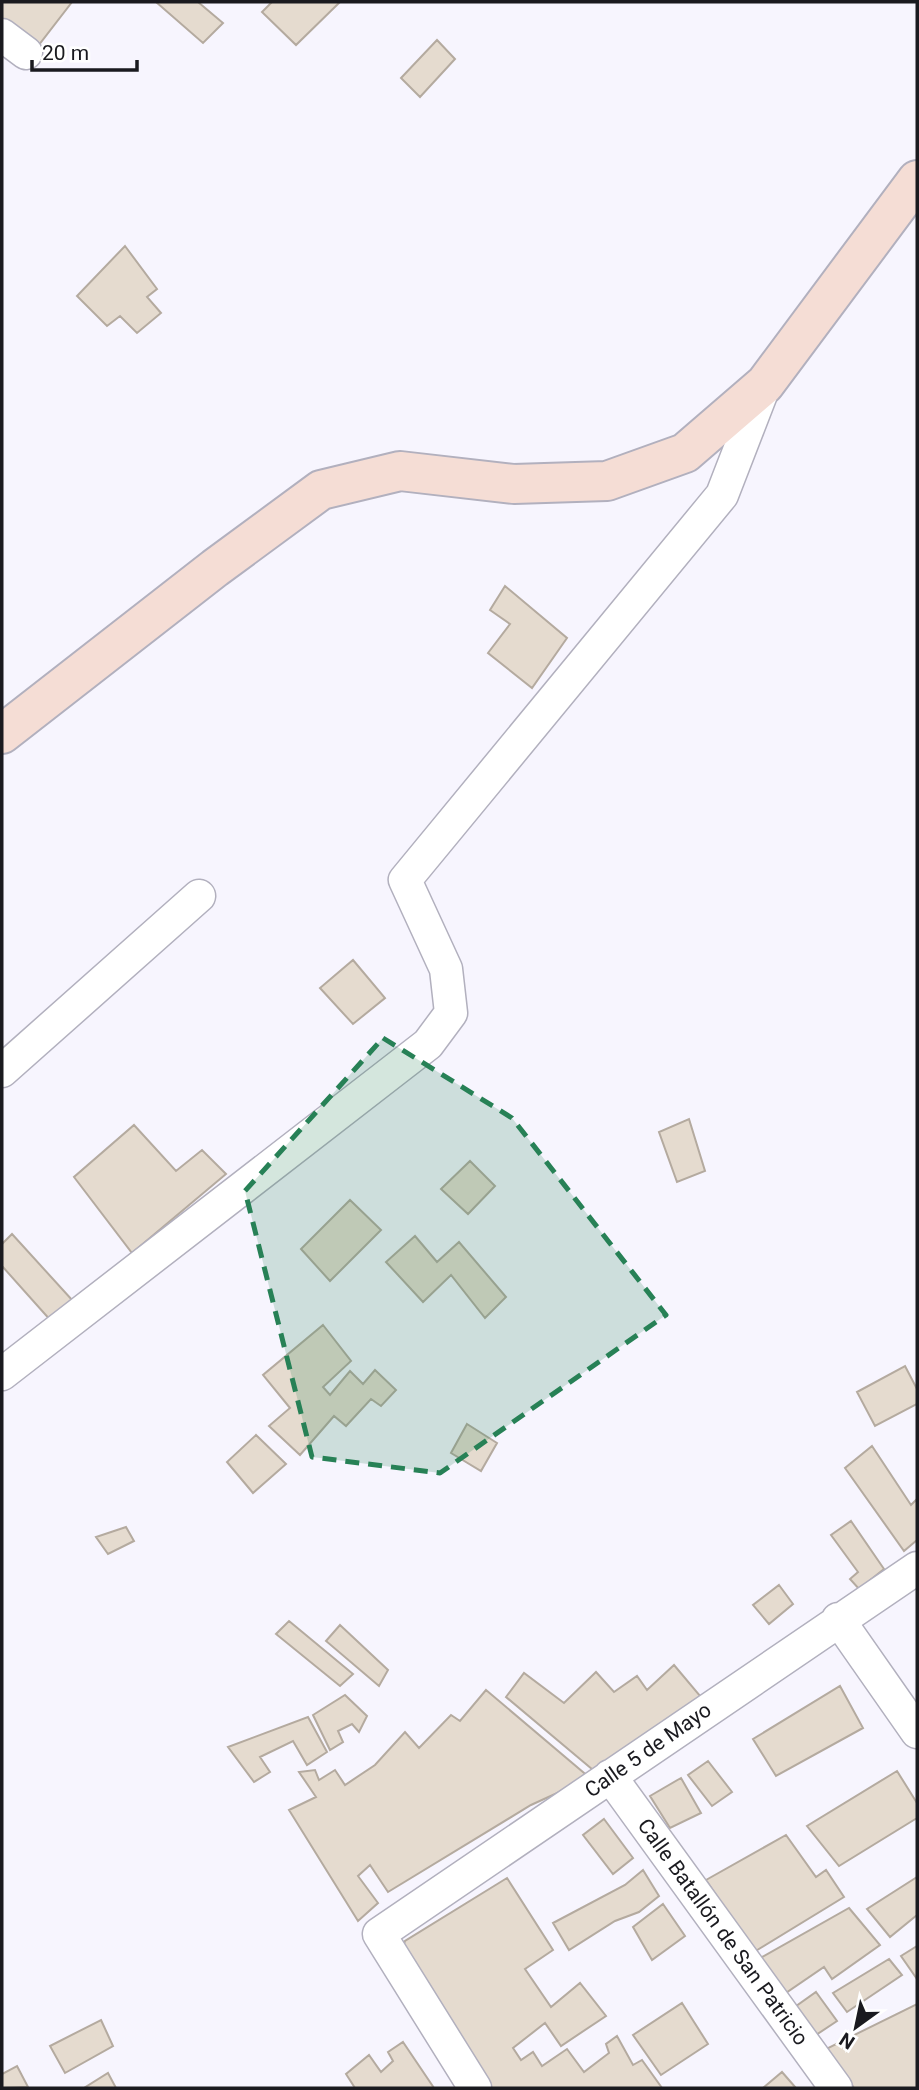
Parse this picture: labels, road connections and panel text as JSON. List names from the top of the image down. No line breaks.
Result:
{"streets":{"street":["Calle 5 de Mayo","Calle Batallón de San Patricio"]},"crossings":[["Calle 5 de Mayo","Calle Batallón de San Patricio"]],"scale_bar":"20 m","north":"bottom left"}
